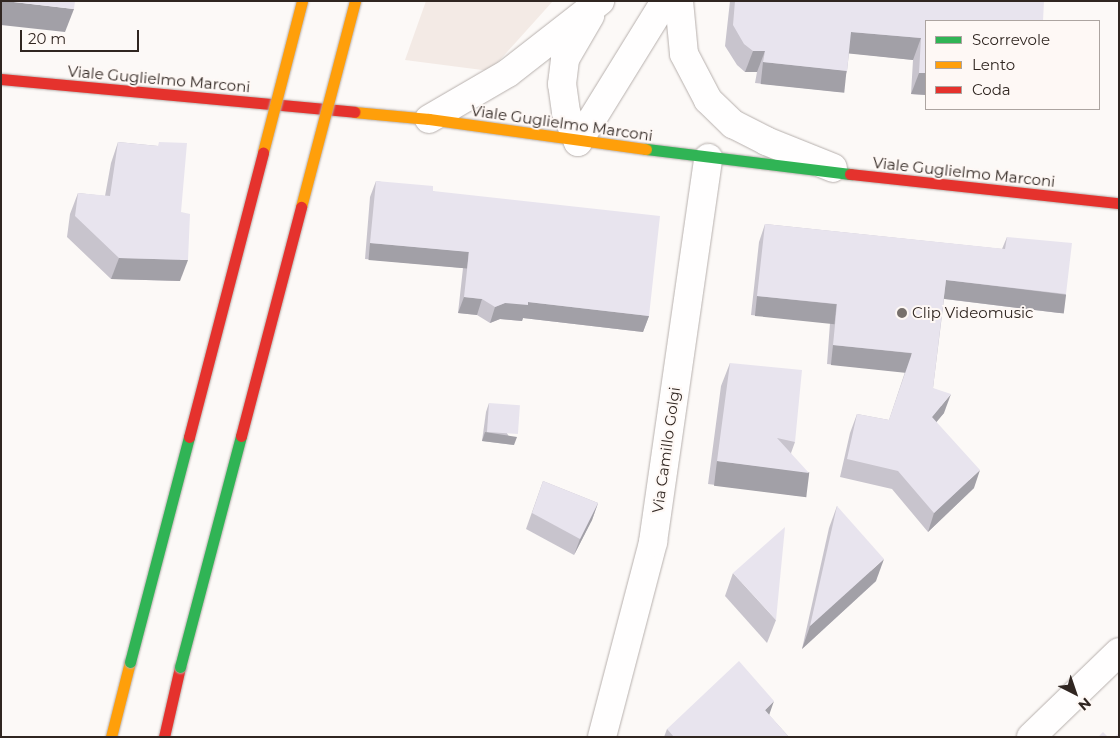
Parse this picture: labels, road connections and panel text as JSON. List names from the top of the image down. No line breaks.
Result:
{"streets":{"main road":["Viale Guglielmo Marconi"],"street":["Via Camillo Golgi"]},"crossings":[["Viale Guglielmo Marconi","Via Camillo Golgi"]],"places":["Clip Videomusic"],"legend":["Scorrevole","Lento","Coda"],"scale_bar":"20 m","north":"bottom right"}
